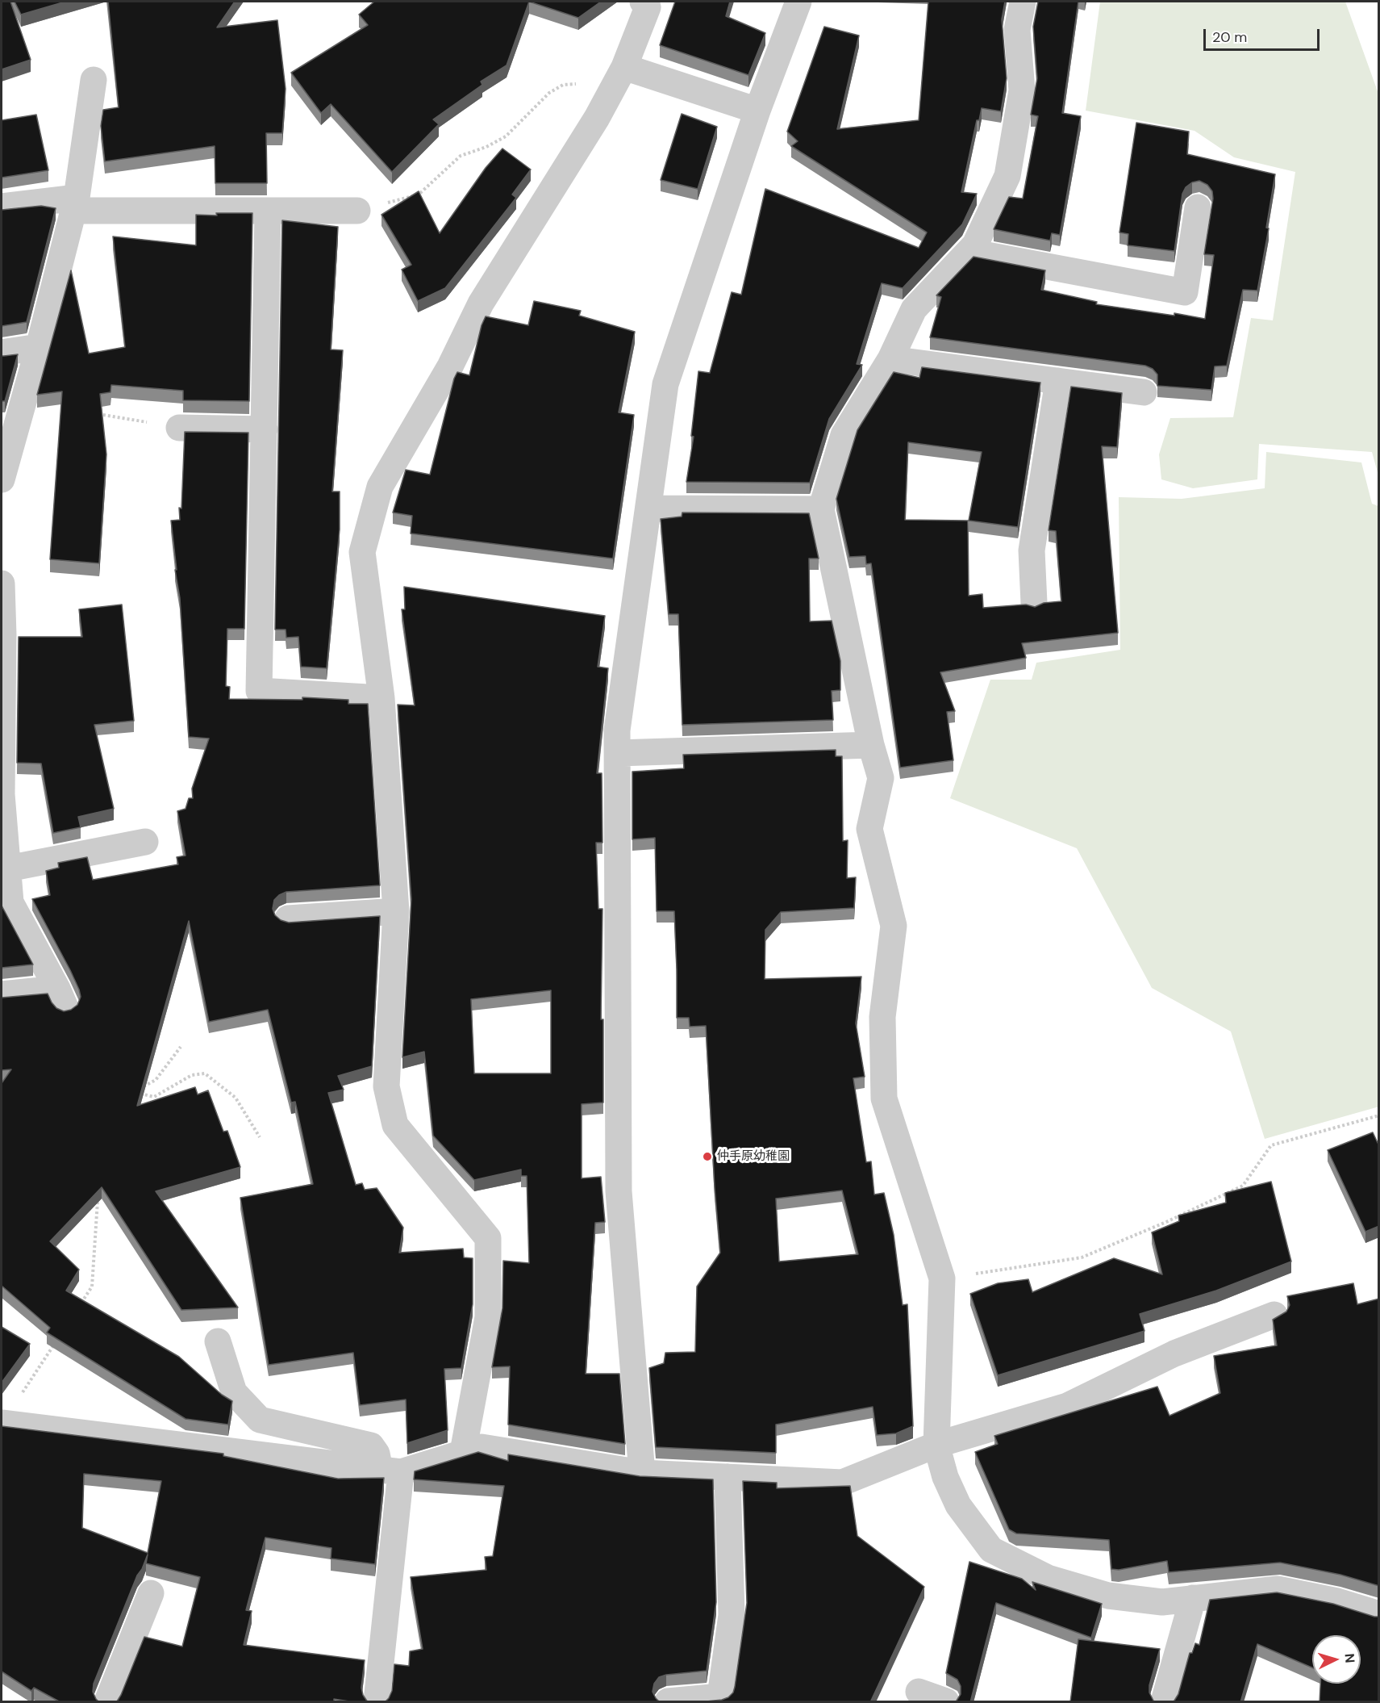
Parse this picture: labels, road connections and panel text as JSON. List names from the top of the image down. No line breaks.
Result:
{"places":["仲手原幼稚園"],"scale_bar":"20 m","north":"right"}
